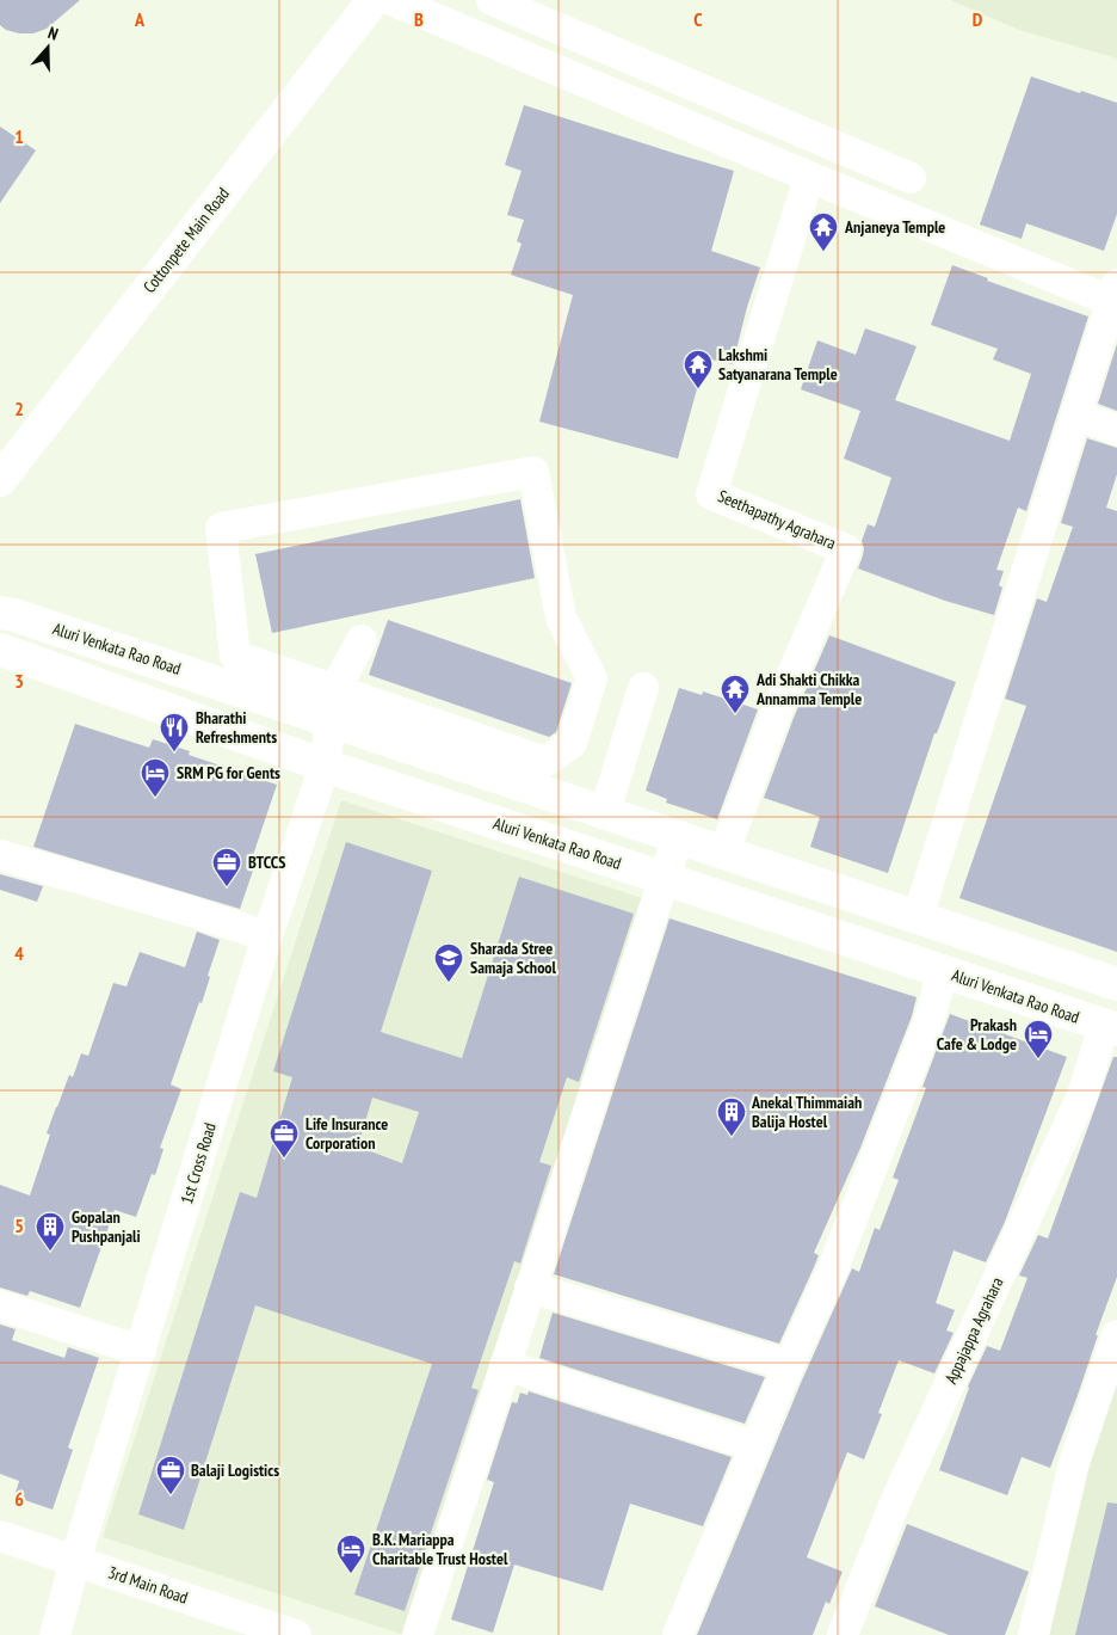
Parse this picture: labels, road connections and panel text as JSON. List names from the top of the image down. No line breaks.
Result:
{"streets":{"main road":["Cottonpete Main Road","Aluri Venkata Rao Road"],"street":["Seethapathy Agrahara","1st Cross Road","Appajappa Agrahara","3rd Main Road"]},"crossings":[["Seethapathy Agrahara","Aluri Venkata Rao Road"],["Aluri Venkata Rao Road","1st Cross Road"],["Aluri Venkata Rao Road","Appajappa Agrahara"],["1st Cross Road","3rd Main Road"]],"places":{"temple":["Anjaneya Temple","Lakshmi Satyanarana Temple","Adi Shakti Chikka Annamma Temple"],"restaurant":["Bharathi Refreshments"],"hotel":["SRM PG for Gents","Prakash Cafe & Lodge","B.K. Mariappa Charitable Trust Hostel"],"office":["BTCCS","Life Insurance Corporation","Balaji Logistics"],"school or university":["Sharada Stree Samaja School"],"building":["Anekal Thimmaiah Balija Hostel","Gopalan Pushpanjali"]},"north":"top","grid":{"columns":["A","B","C","D"],"rows":["1","2","3","4","5","6"]}}
